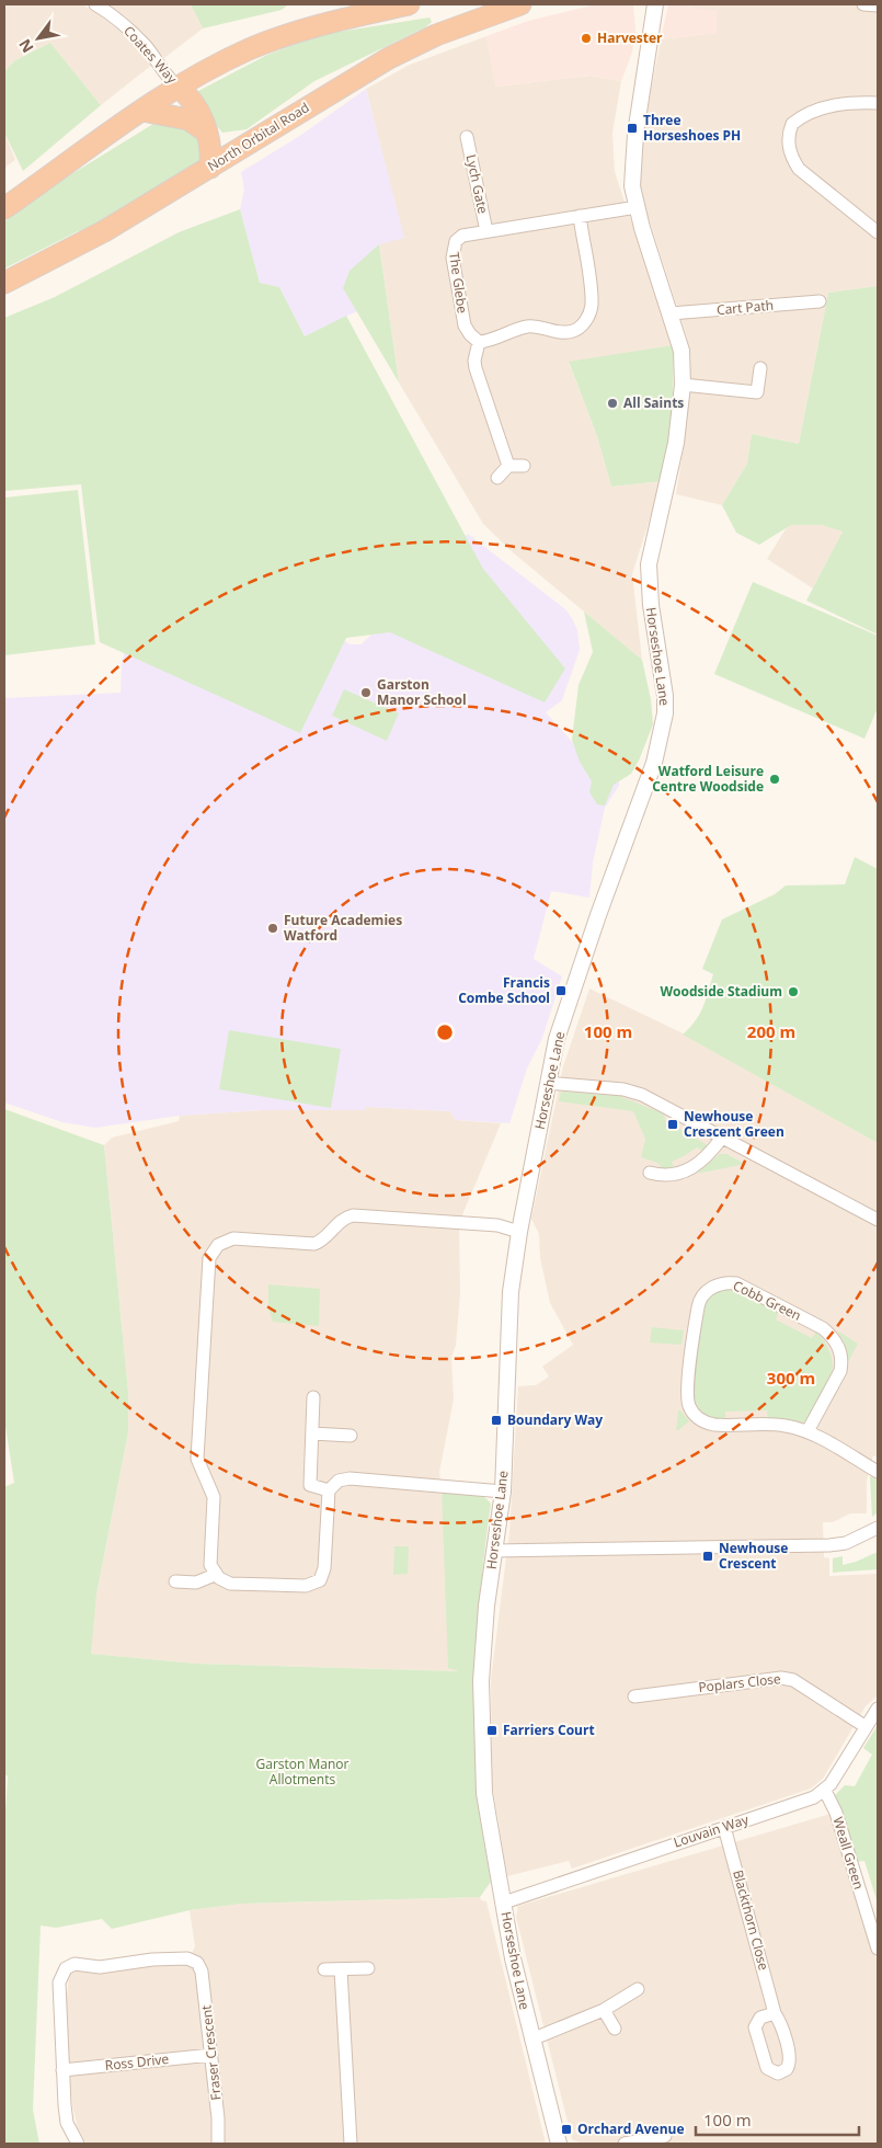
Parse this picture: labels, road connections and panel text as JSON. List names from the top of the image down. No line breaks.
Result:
{"streets":{"highway":["North Orbital Road"],"street":["Coates Way","Lych Gate","The Glebe","Cart Path","Horseshoe Lane","Cobb Green","Poplars Close","Louvain Way","Weall Green","Blackthorn Close","Fraser Crescent","Ross Drive"]},"crossings":[["Lych Gate","The Glebe"],["The Glebe","Horseshoe Lane"],["Cart Path","Horseshoe Lane"],["Horseshoe Lane","Louvain Way"],["Louvain Way","Weall Green"],["Louvain Way","Blackthorn Close"],["Fraser Crescent","Ross Drive"]],"parks":["Garston Manor Allotments"],"places":{"other":["Harvester","All Saints","Garston Manor School","Watford Leisure Centre Woodside","Future Academies Watford","Woodside Stadium"],"transit":["Three Horseshoes PH","Francis Combe School","Newhouse Crescent Green","Boundary Way","Newhouse Crescent","Farriers Court","Orchard Avenue"]},"scale_bar":"100 m","north":"bottom left","rings":["100 m","200 m","300 m"]}
